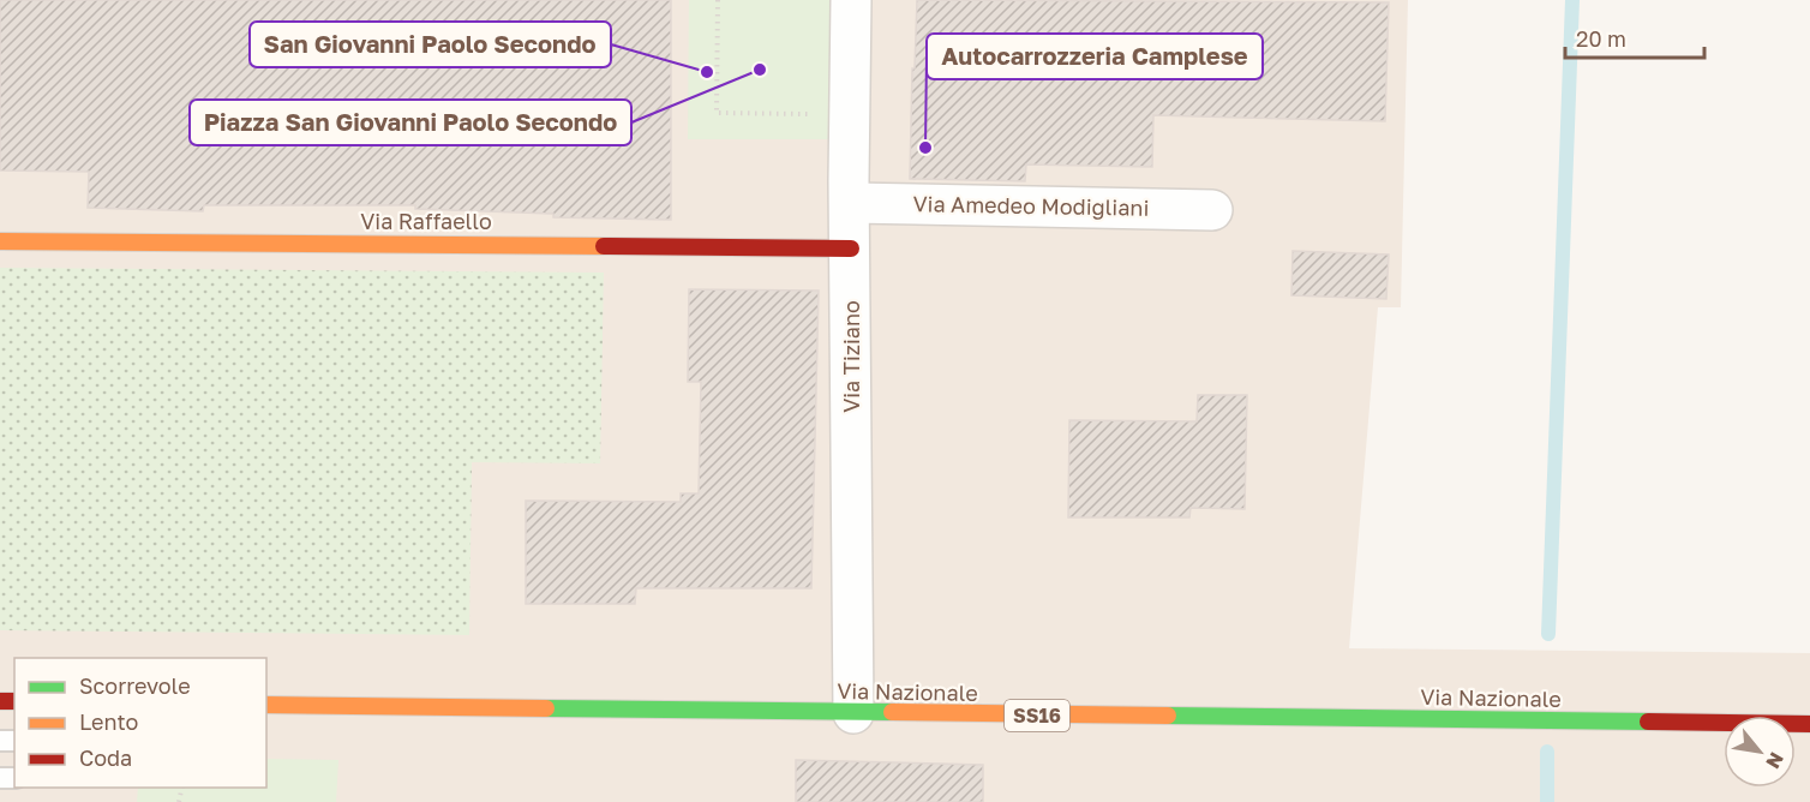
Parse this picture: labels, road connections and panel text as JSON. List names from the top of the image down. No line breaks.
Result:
{"streets":{"main road":["Via Raffaello","Via Nazionale","SS16"],"street":["Via Amedeo Modigliani","Via Tiziano"]},"crossings":[["Via Amedeo Modigliani","Via Tiziano"],["Via Raffaello","Via Tiziano"],["Via Tiziano","Via Nazionale"]],"places":["Piazza San Giovanni Paolo Secondo","San Giovanni Paolo Secondo","Autocarrozzeria Camplese"],"legend":["Scorrevole","Lento","Coda"],"scale_bar":"20 m","north":"bottom right"}
